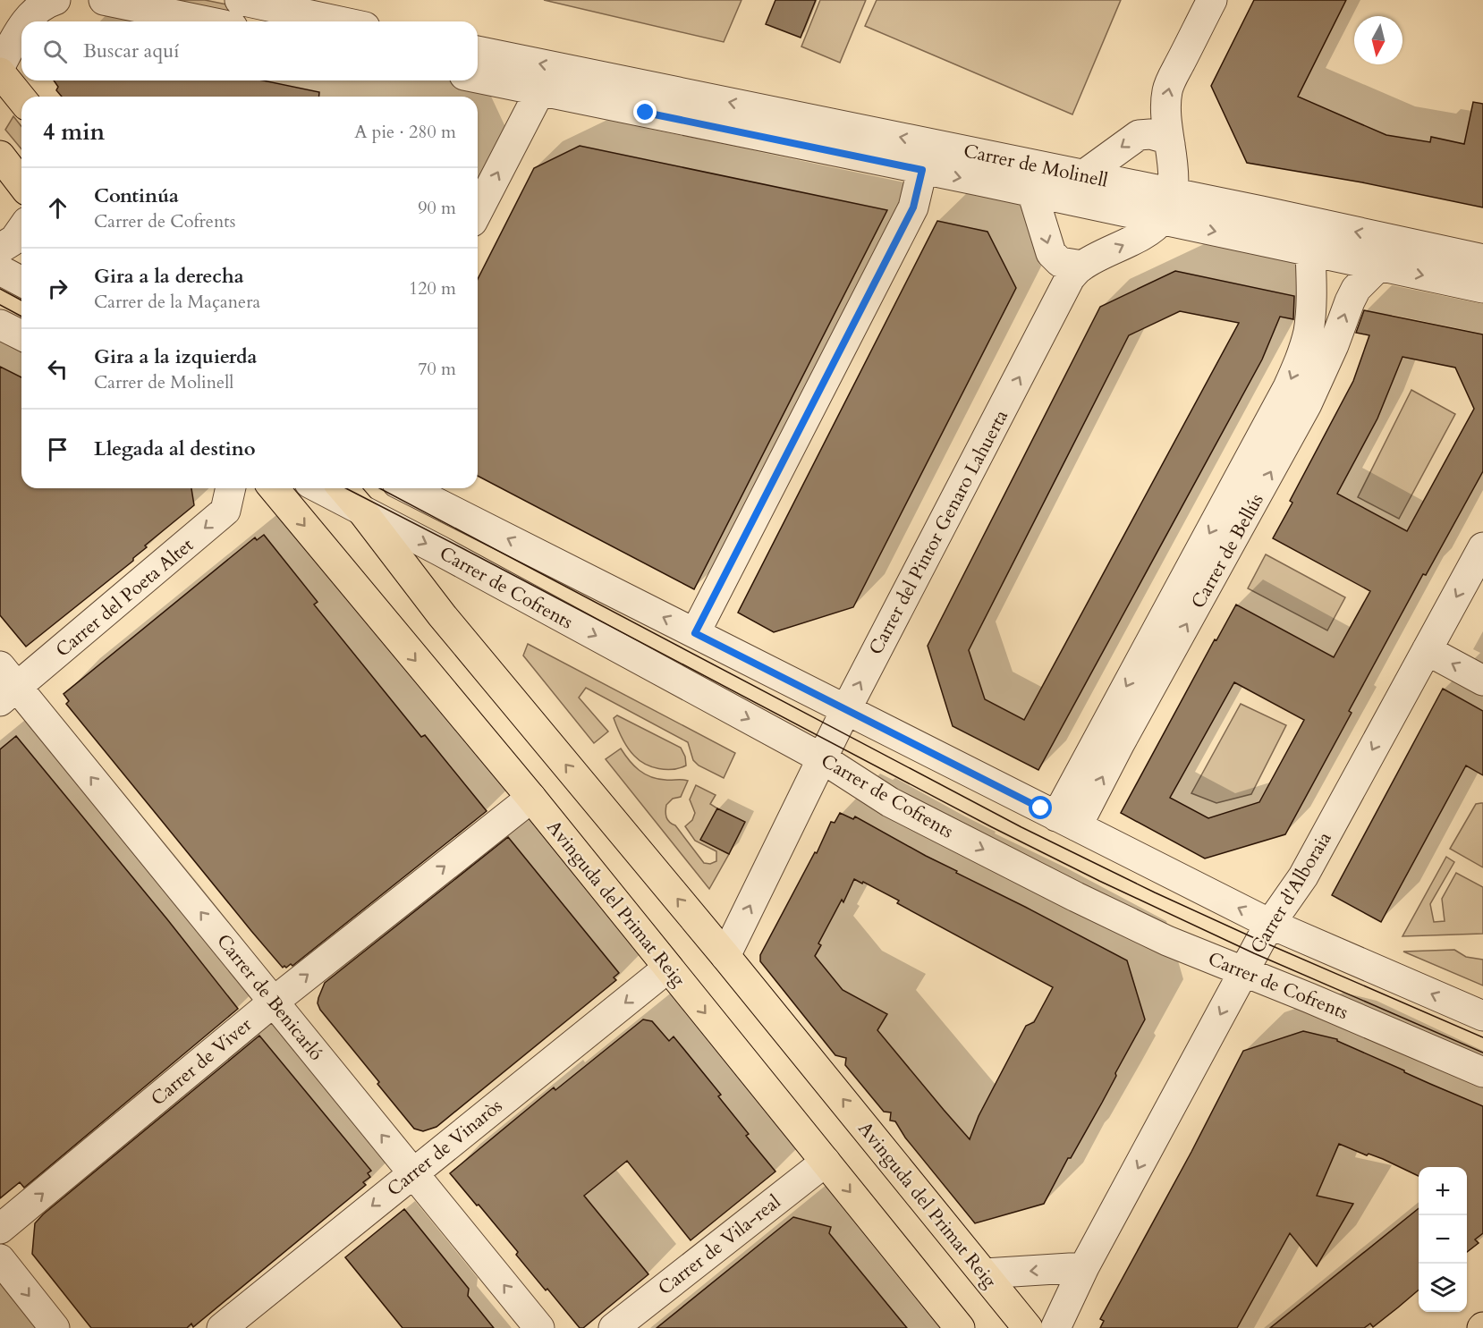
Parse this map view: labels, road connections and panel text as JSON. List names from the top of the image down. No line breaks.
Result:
{"streets":{"main road":["Avinguda del Primat Reig"],"street":["Carrer de Molinell","Carrer del Pintor Genaro Lahuerta","Carrer de Bellús","Carrer de Cofrents","Carrer del Poeta Altet","Carrer d'Alboraia","Carrer de Benicarló","Carrer de Viver","Carrer de Vinaròs","Carrer de Vila-real"]},"crossings":[["Carrer de Molinell","Carrer del Pintor Genaro Lahuerta"],["Carrer de Molinell","Carrer de Bellús"],["Carrer del Pintor Genaro Lahuerta","Carrer de Cofrents"],["Carrer del Pintor Genaro Lahuerta","Avinguda del Primat Reig"],["Carrer de Cofrents","Carrer d'Alboraia"],["Carrer de Cofrents","Avinguda del Primat Reig"],["Carrer del Poeta Altet","Carrer de Benicarló"],["Avinguda del Primat Reig","Carrer de Viver"],["Avinguda del Primat Reig","Carrer de Vinaròs"],["Avinguda del Primat Reig","Carrer de Vila-real"],["Carrer de Benicarló","Carrer de Viver"],["Carrer de Benicarló","Carrer de Vinaròs"]],"one_way":["Carrer del Poeta Altet","Carrer d'Alboraia","Carrer de Benicarló","Carrer de Viver","Carrer de Vinaròs"],"north":"bottom","page":{"search":"Buscar aquí","heading":["4 min","A pie · 280 m"],"list":[["Continúa","Carrer de Cofrents","90 m"],["Gira a la derecha","Carrer de la Maçanera","120 m"],["Gira a la izquierda","Carrer de Molinell","70 m"],"Llegada al destino"],"map_buttons":["+","−"]}}
